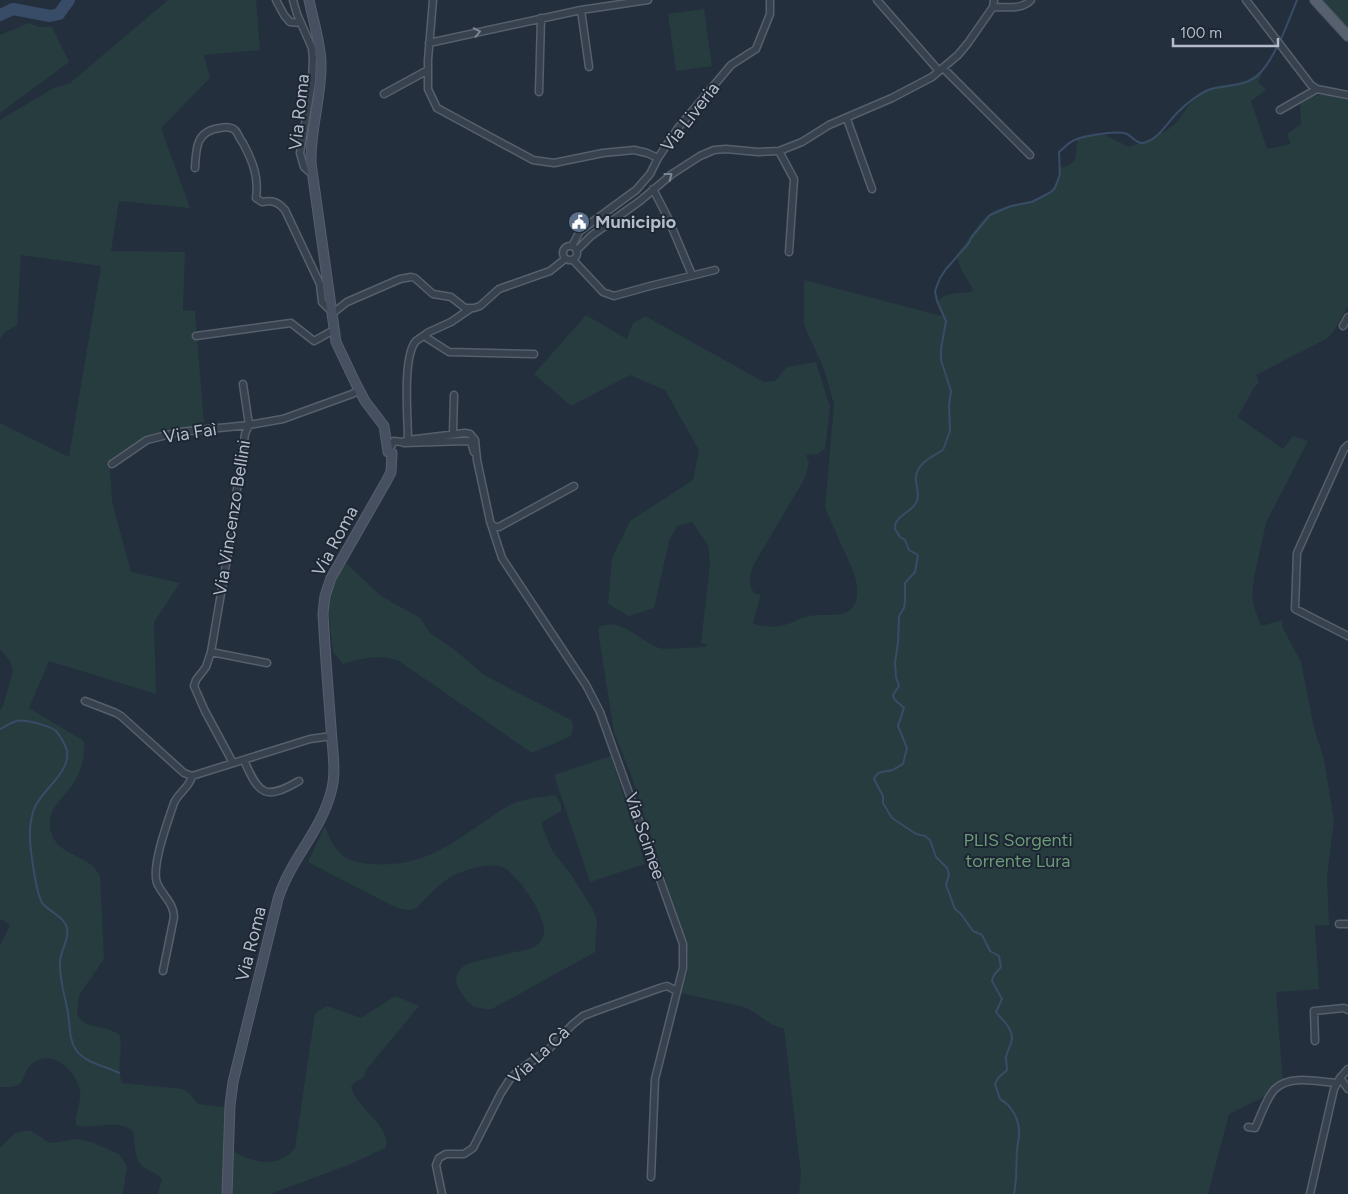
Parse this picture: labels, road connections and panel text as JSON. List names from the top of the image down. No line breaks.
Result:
{"streets":{"street":["Via Roma","Via Liveria","Via Faì","Via Vincenzo Bellini","Via Scimee","Via La Cà"]},"crossings":[["Via Roma","Via Faì"],["Via Faì","Via Vincenzo Bellini"],["Via Scimee","Via La Cà"]],"parks":["PLIS Sorgenti torrente Lura"],"places":{"public building":["Municipio"]},"scale_bar":"100 m"}
